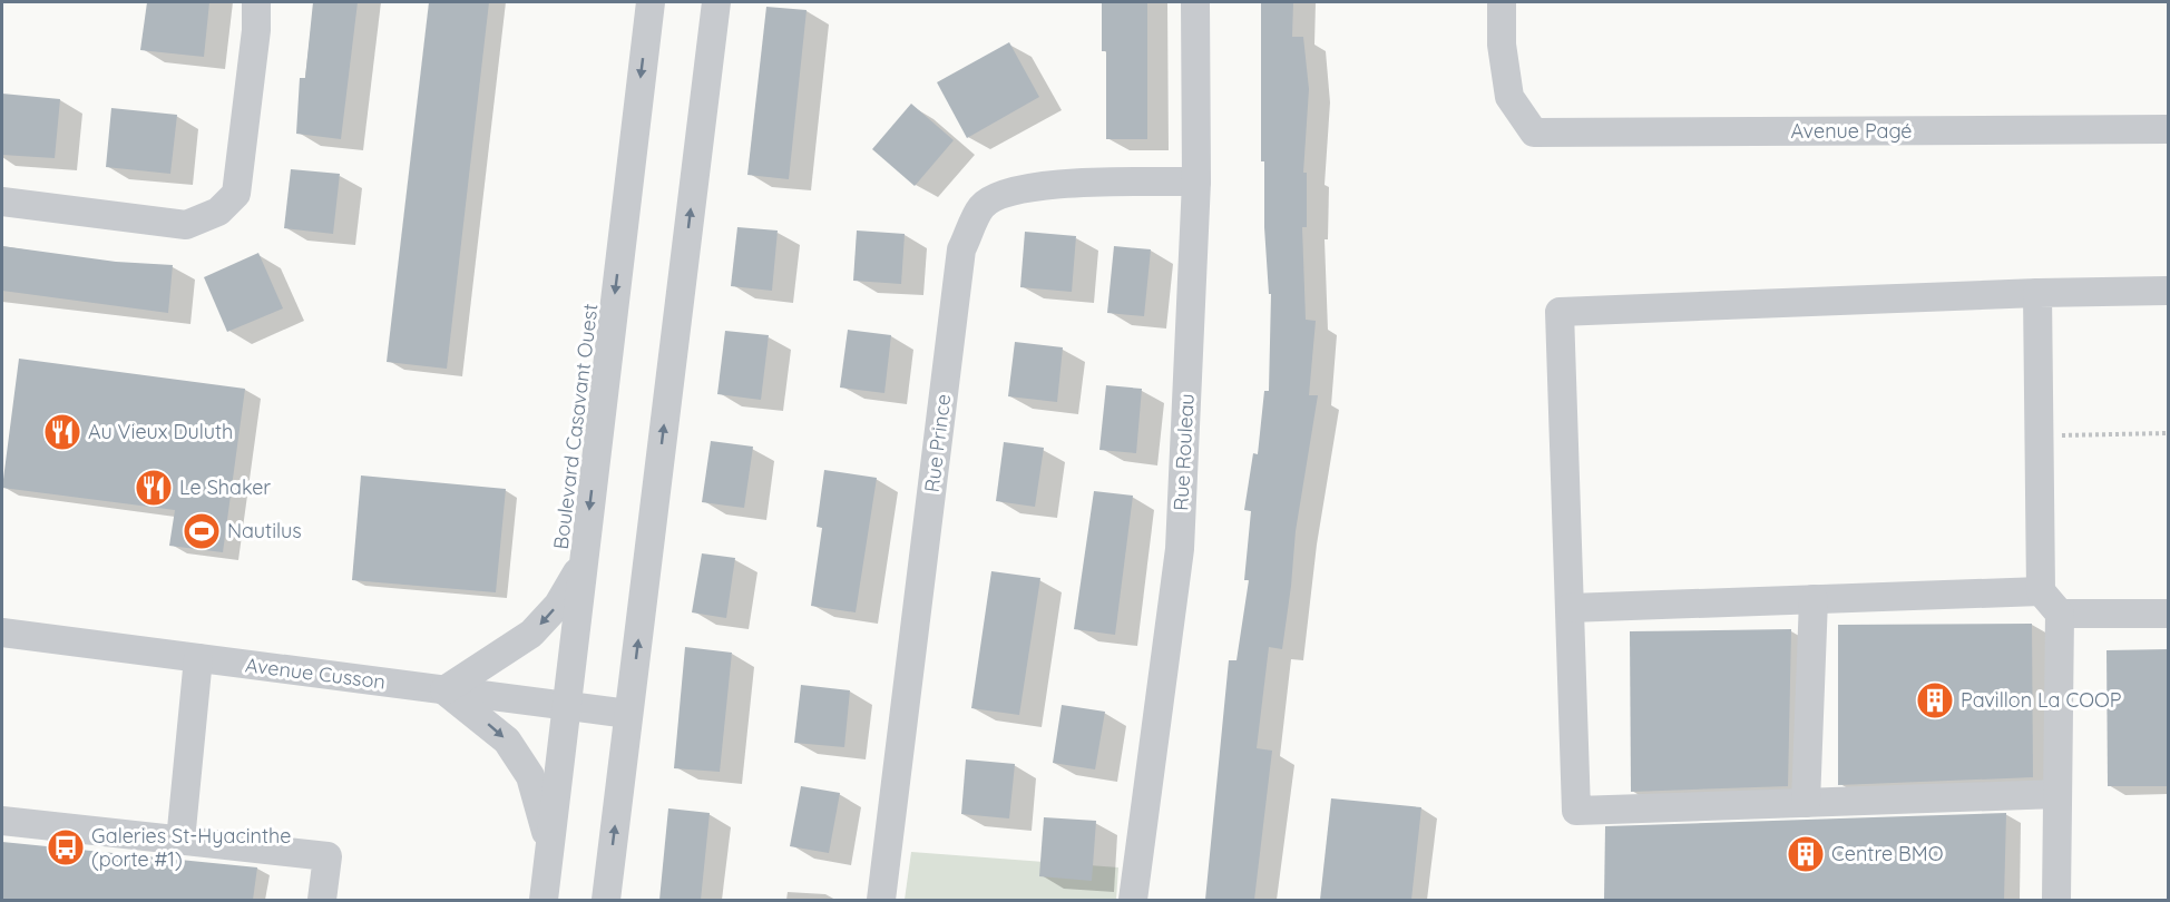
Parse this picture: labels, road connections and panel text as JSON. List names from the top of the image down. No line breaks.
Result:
{"streets":{"street":["Avenue Pagé","Boulevard Casavant Ouest","Rue Prince","Rue Rouleau","Avenue Cusson"]},"crossings":[["Boulevard Casavant Ouest","Avenue Cusson"],["Rue Prince","Rue Rouleau"]],"places":{"restaurant":["Au Vieux Duluth","Le Shaker"],"sports":["Nautilus"],"building":["Pavillon La COOP","Centre BMO"],"bus stop":["Galeries St-Hyacinthe (porte #1)"]}}
